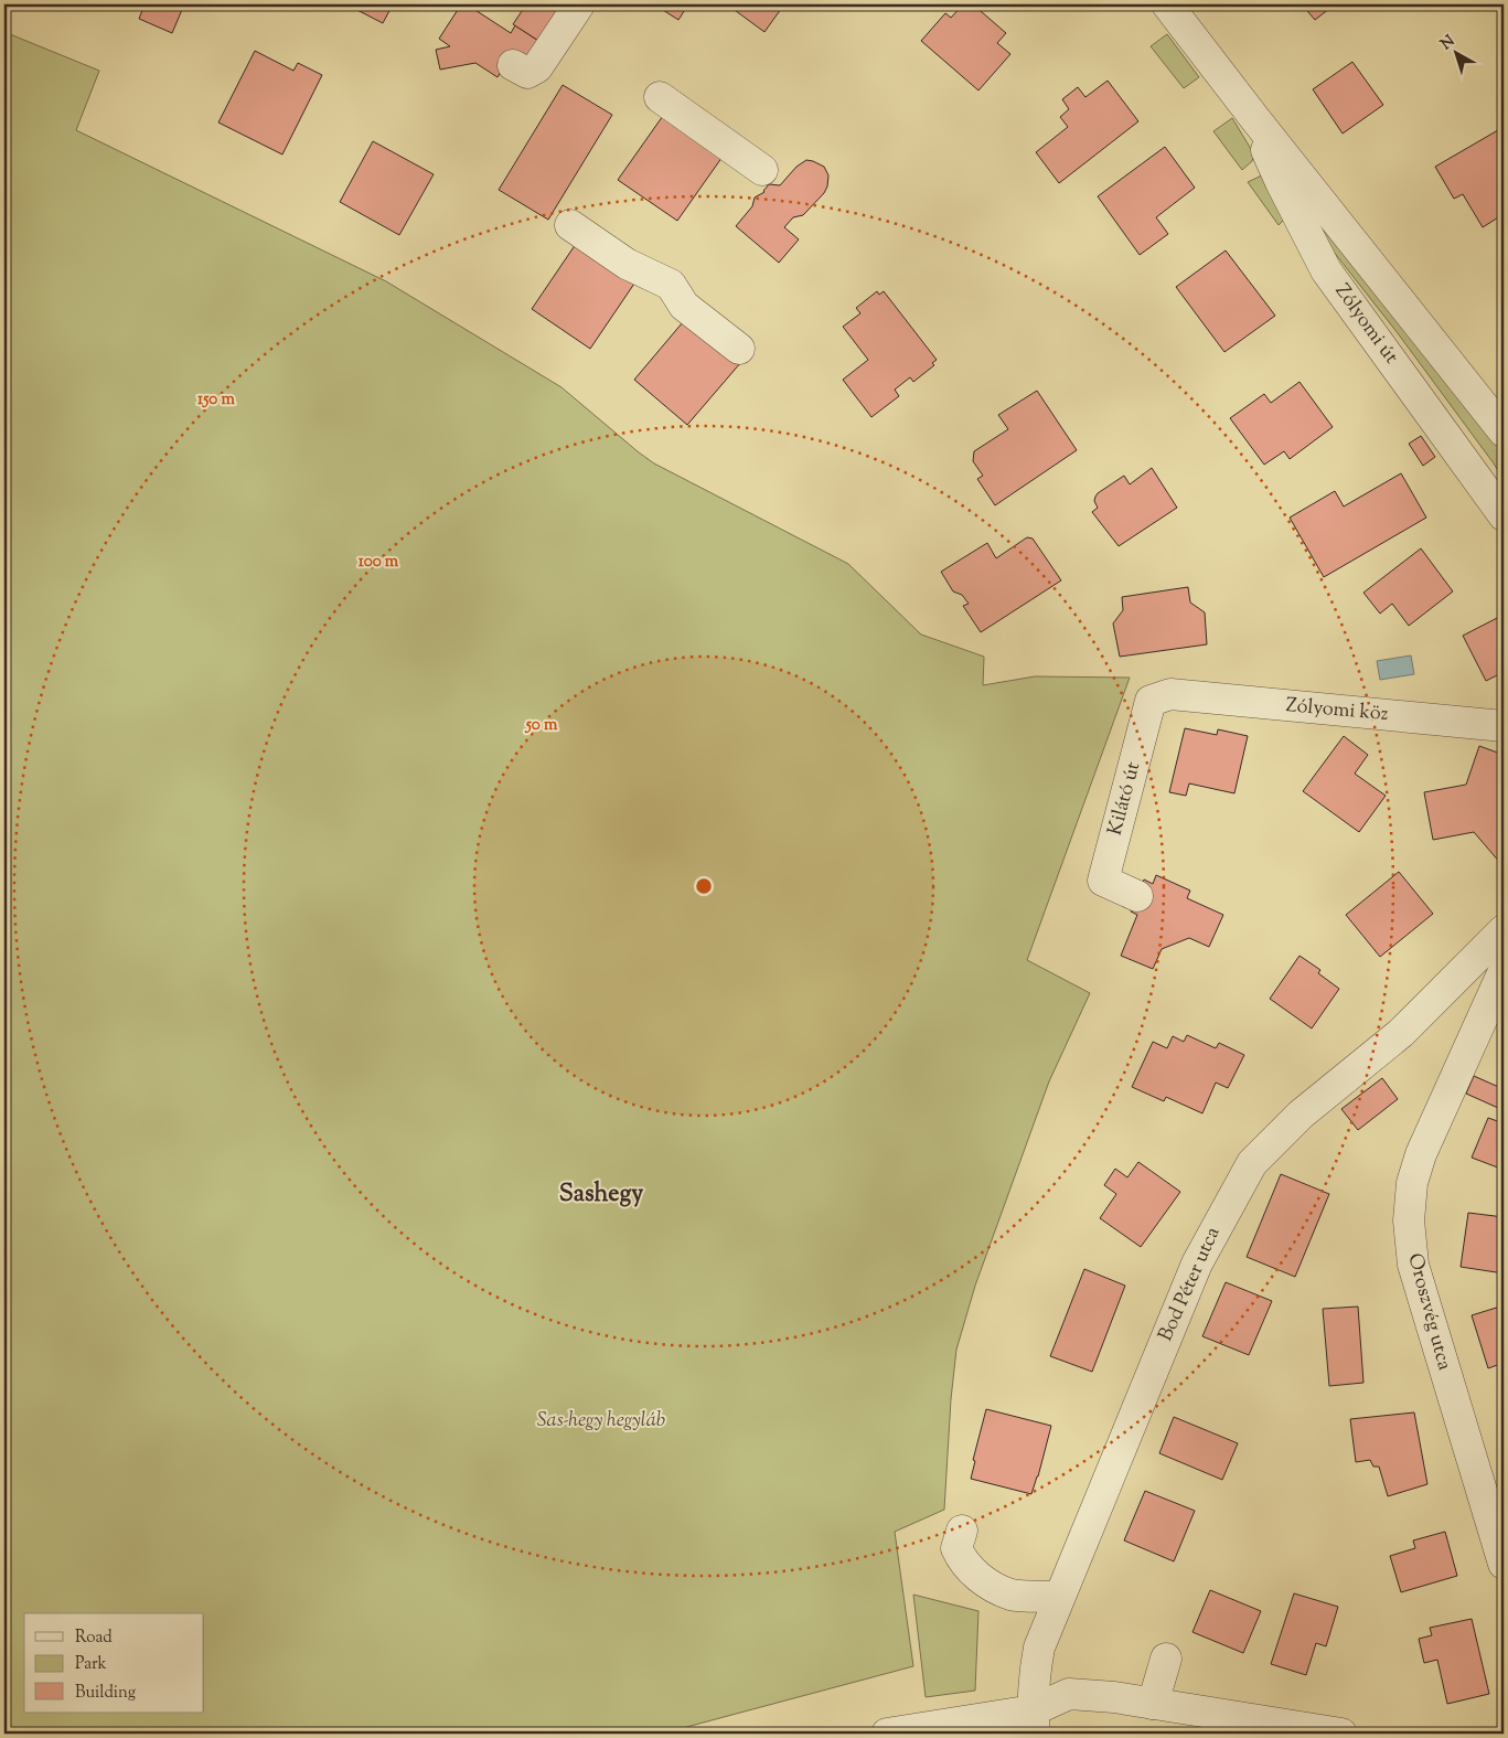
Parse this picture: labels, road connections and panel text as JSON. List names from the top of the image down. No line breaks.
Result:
{"streets":{"street":["Zólyomi út","Zólyomi köz","Kilátó út","Bod Péter utca","Oroszvég utca"]},"crossings":[["Zólyomi köz","Kilátó út"]],"districts":["Sashegy"],"parks":["Sas-hegy hegyláb"],"legend":["Road","Park","Building"],"north":"top left","rings":["150 m","100 m","50 m"]}
